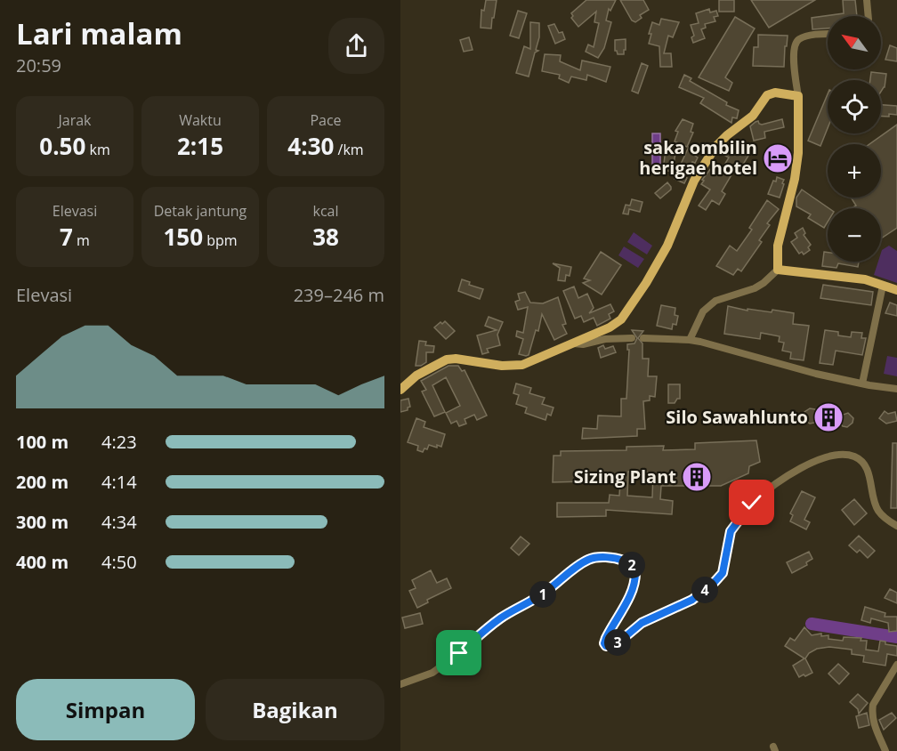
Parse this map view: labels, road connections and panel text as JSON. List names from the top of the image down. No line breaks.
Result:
{"places":{"hotel":["saka ombilin herigae hotel"],"building":["Silo Sawahlunto","Sizing Plant"]},"north":"top left","page":{"heading":["Lari malam","20:59"],"map_buttons":["+","−"],"stats":[["Jarak","0.50 km"],["Waktu","2:15"],["Pace","4:30 /km"],["Elevasi","7 m"],["Detak jantung","150 bpm"],["kcal","38"]],"chart":["Elevasi","239–246 m"],"list":[{"name":"100 m","note":"4:23"},{"name":"200 m","note":"4:14"},{"name":"300 m","note":"4:34"},{"name":"400 m","note":"4:50"}],"pins":["2","4","1","3"],"buttons":["Simpan","Bagikan"]}}
